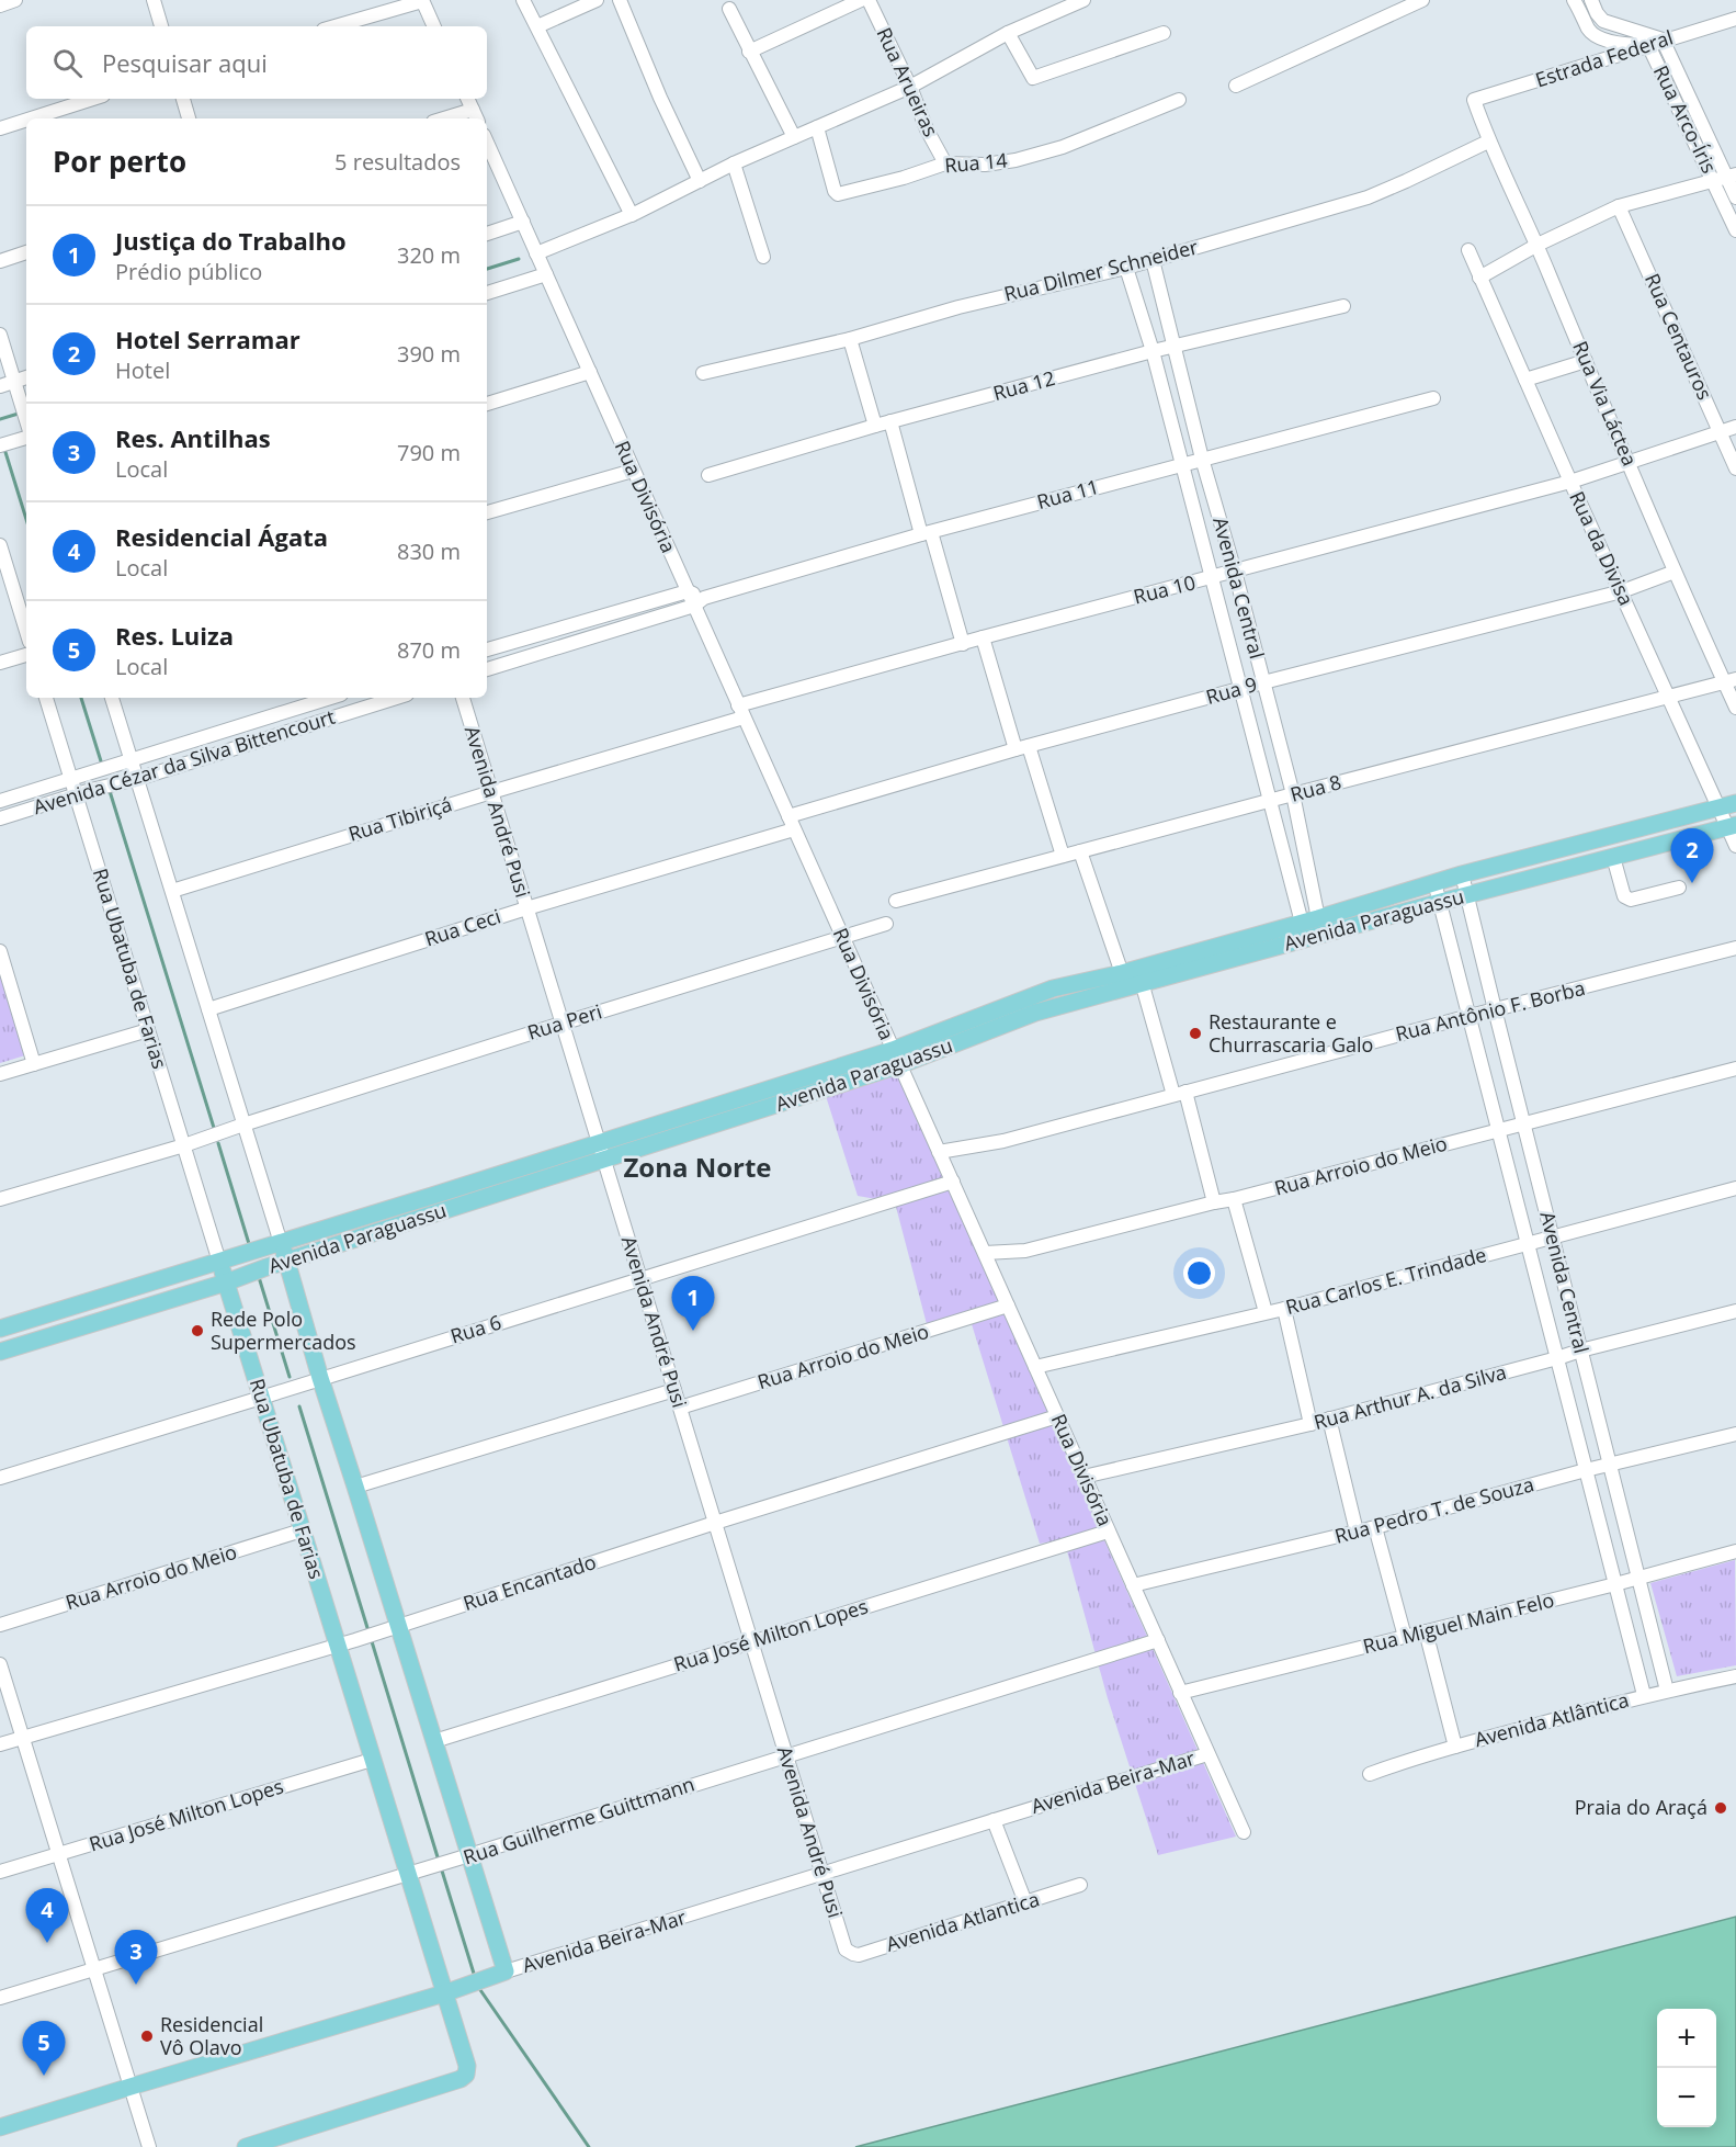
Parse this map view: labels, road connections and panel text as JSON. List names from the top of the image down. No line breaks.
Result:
{"streets":{"main road":["Avenida Paraguassu","Rua Ubatuba de Farias","Avenida Beira-Mar"],"street":["Estrada Federal","Rua Arueiras","Rua Arco-Íris","Rua 14","Rua Dilmer Schneider","Rua Centauros","Rua 12","Rua Via Láctea","Rua 11","Rua Divisória","Rua da Divisa","Avenida Central","Rua 10","Rua 9","Avenida Cézar da Silva Bittencourt","Rua 8","Avenida André Pusi","Rua Tibiriçá","Rua Ceci","Rua Antônio F. Borba","Rua Peri","Rua Arroio do Meio","Rua Carlos E. Trindade","Rua 6","Rua Arthur A. da Silva","Rua Pedro T. de Souza","Rua Encantado","Rua Miguel Main Felo","Rua José Milton Lopes","Avenida Atlântica","Rua Guilherme Guittmann","Avenida Atlantica"]},"crossings":[["Estrada Federal","Rua Arco-Íris"],["Estrada Federal","Rua Via Láctea"],["Rua Arueiras","Rua 14"],["Rua Dilmer Schneider","Rua Via Láctea"],["Rua Dilmer Schneider","Avenida Central"],["Rua Centauros","Rua 10"],["Rua 12","Avenida Central"],["Rua Via Láctea","Rua 10"],["Rua Via Láctea","Rua 9"],["Rua Via Láctea","Rua 8"],["Rua 11","Rua Divisória"],["Rua 11","Avenida Central"],["Rua Divisória","Rua 10"],["Rua Divisória","Rua 9"],["Rua Divisória","Rua Tibiriçá"],["Rua Divisória","Avenida Paraguassu"],["Rua Divisória","Rua Ceci"],["Rua Divisória","Rua Antônio F. Borba"],["Rua Divisória","Rua Peri"],["Rua Divisória","Rua Arroio do Meio"],["Rua Divisória","Rua Carlos E. Trindade"],["Rua Divisória","Rua 6"],["Rua Divisória","Rua Arthur A. da Silva"],["Rua Divisória","Rua Pedro T. de Souza"],["Rua Divisória","Rua Encantado"],["Rua Divisória","Rua Miguel Main Felo"],["Rua Divisória","Rua José Milton Lopes"],["Rua Divisória","Avenida Beira-Mar"],["Rua Divisória","Rua Guilherme Guittmann"],["Rua da Divisa","Rua 10"],["Rua da Divisa","Rua 9"],["Rua da Divisa","Rua 8"],["Rua da Divisa","Avenida Paraguassu"],["Avenida Central","Rua 10"],["Avenida Central","Rua 9"],["Avenida Central","Rua 8"],["Avenida Central","Avenida Paraguassu"],["Avenida Central","Rua Antônio F. Borba"],["Avenida Central","Rua Arroio do Meio"],["Avenida Central","Rua Carlos E. Trindade"],["Avenida Central","Rua Arthur A. da Silva"],["Avenida Central","Rua Pedro T. de Souza"],["Avenida Central","Rua Miguel Main Felo"],["Avenida Central","Avenida Atlântica"],["Rua 10","Rua Tibiriçá"],["Avenida Cézar da Silva Bittencourt","Rua Ubatuba de Farias"],["Avenida André Pusi","Rua Tibiriçá"],["Avenida André Pusi","Avenida Paraguassu"],["Avenida André Pusi","Rua Ceci"],["Avenida André Pusi","Rua Peri"],["Avenida André Pusi","Rua Arroio do Meio"],["Avenida André Pusi","Rua 6"],["Avenida André Pusi","Rua Encantado"],["Avenida André Pusi","Rua José Milton Lopes"],["Avenida André Pusi","Avenida Beira-Mar"],["Avenida André Pusi","Rua Guilherme Guittmann"],["Avenida André Pusi","Avenida Atlantica"],["Avenida Paraguassu","Rua Ubatuba de Farias"],["Rua Ubatuba de Farias","Rua Peri"],["Rua Ubatuba de Farias","Rua Arroio do Meio"],["Rua Ubatuba de Farias","Rua 6"],["Rua Ubatuba de Farias","Rua Encantado"],["Rua Ubatuba de Farias","Rua José Milton Lopes"],["Rua Ubatuba de Farias","Avenida Beira-Mar"],["Rua Ubatuba de Farias","Rua Guilherme Guittmann"]],"districts":["Zona Norte"],"places":["Restaurante e Churrascaria Galo","Rede Polo Supermercados","Praia do Araçá","Residencial Vô Olavo"],"page":{"search":"Pesquisar aqui","heading":["Por perto","5 resultados"],"list":[{"mark":"1","name":"Justiça do Trabalho","note":"Prédio público","value":"320 m"},{"mark":"2","name":"Hotel Serramar","note":"Hotel","value":"390 m"},{"mark":"3","name":"Res. Antilhas","note":"Local","value":"790 m"},{"mark":"4","name":"Residencial Ágata","note":"Local","value":"830 m"},{"mark":"5","name":"Res. Luiza","note":"Local","value":"870 m"}],"pins":["2","1","4","3","5"],"map_buttons":["+","−"]}}
